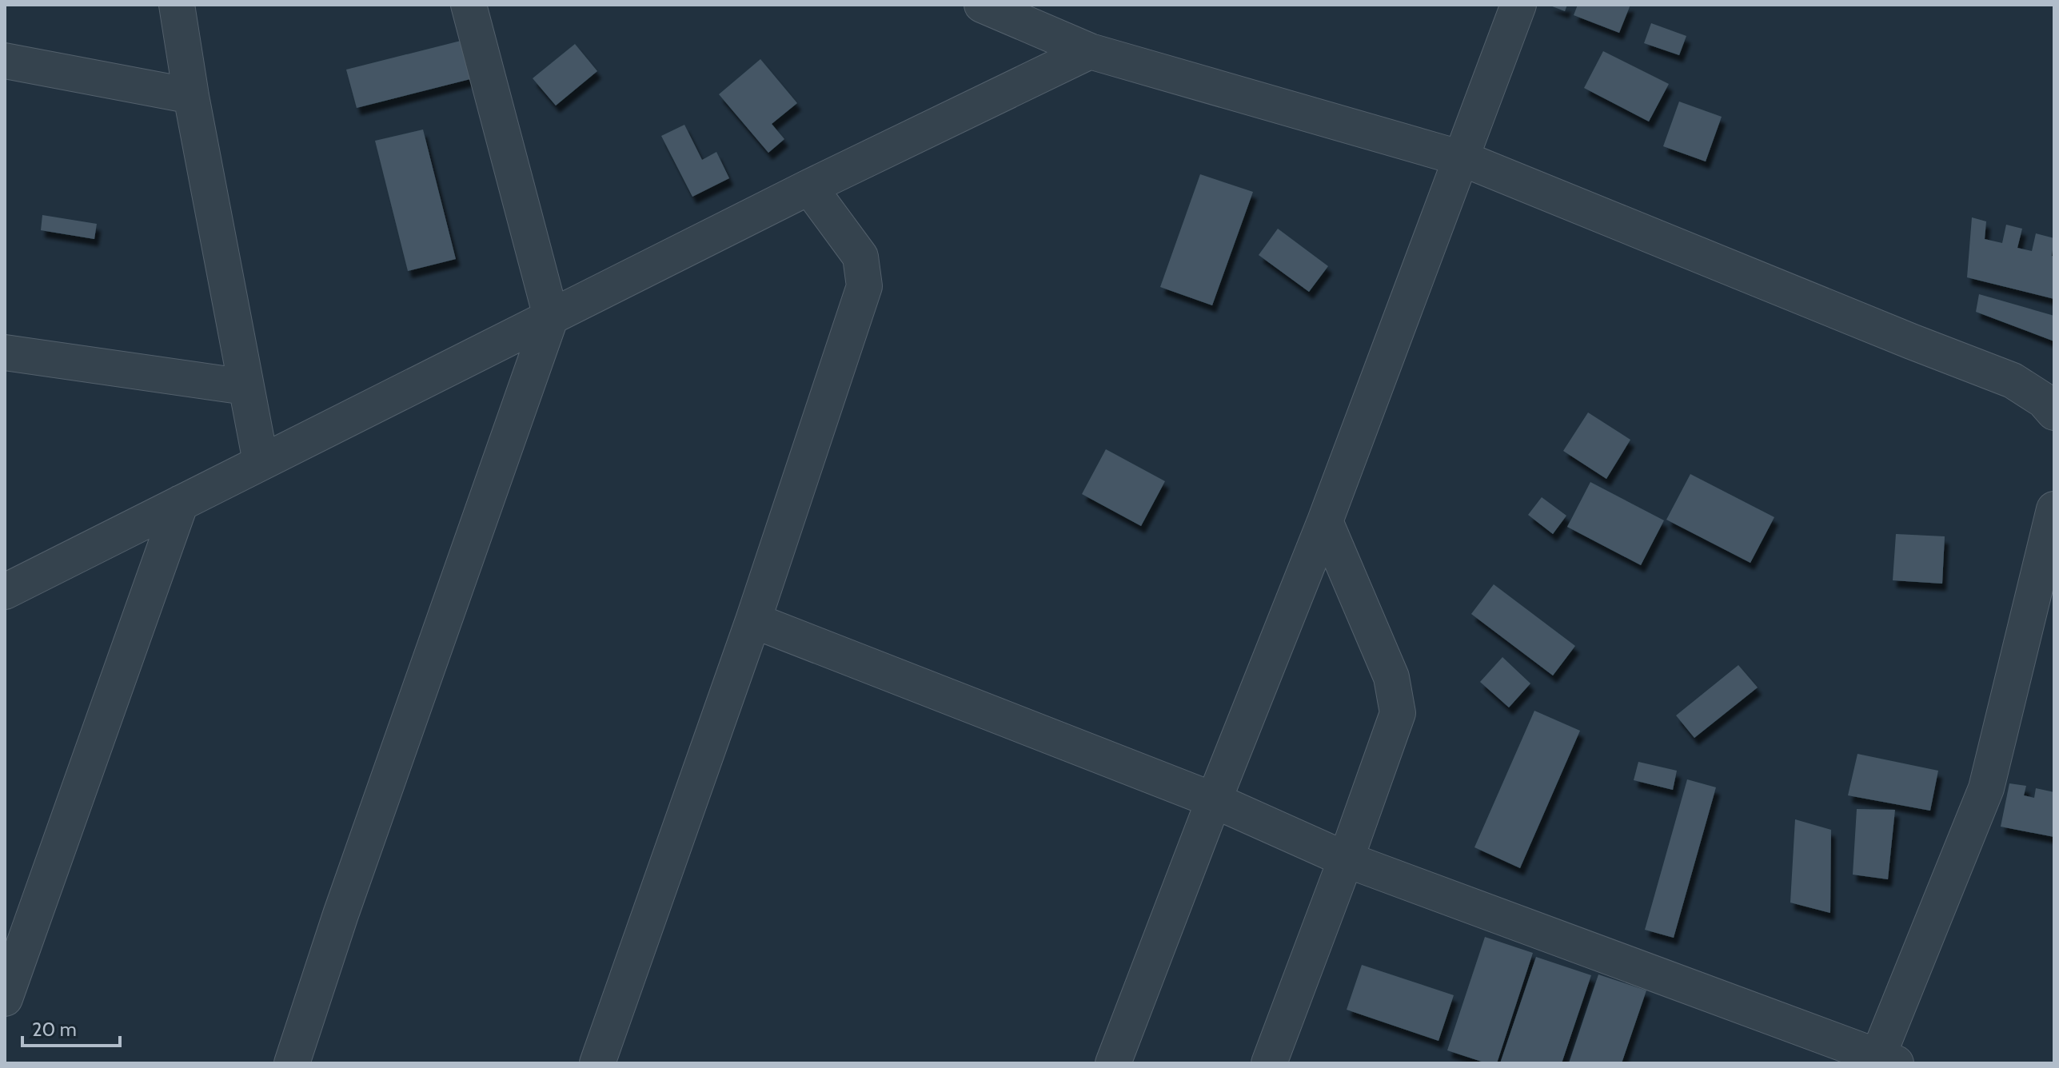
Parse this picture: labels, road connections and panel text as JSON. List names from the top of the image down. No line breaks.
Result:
{"scale_bar":"20 m"}
